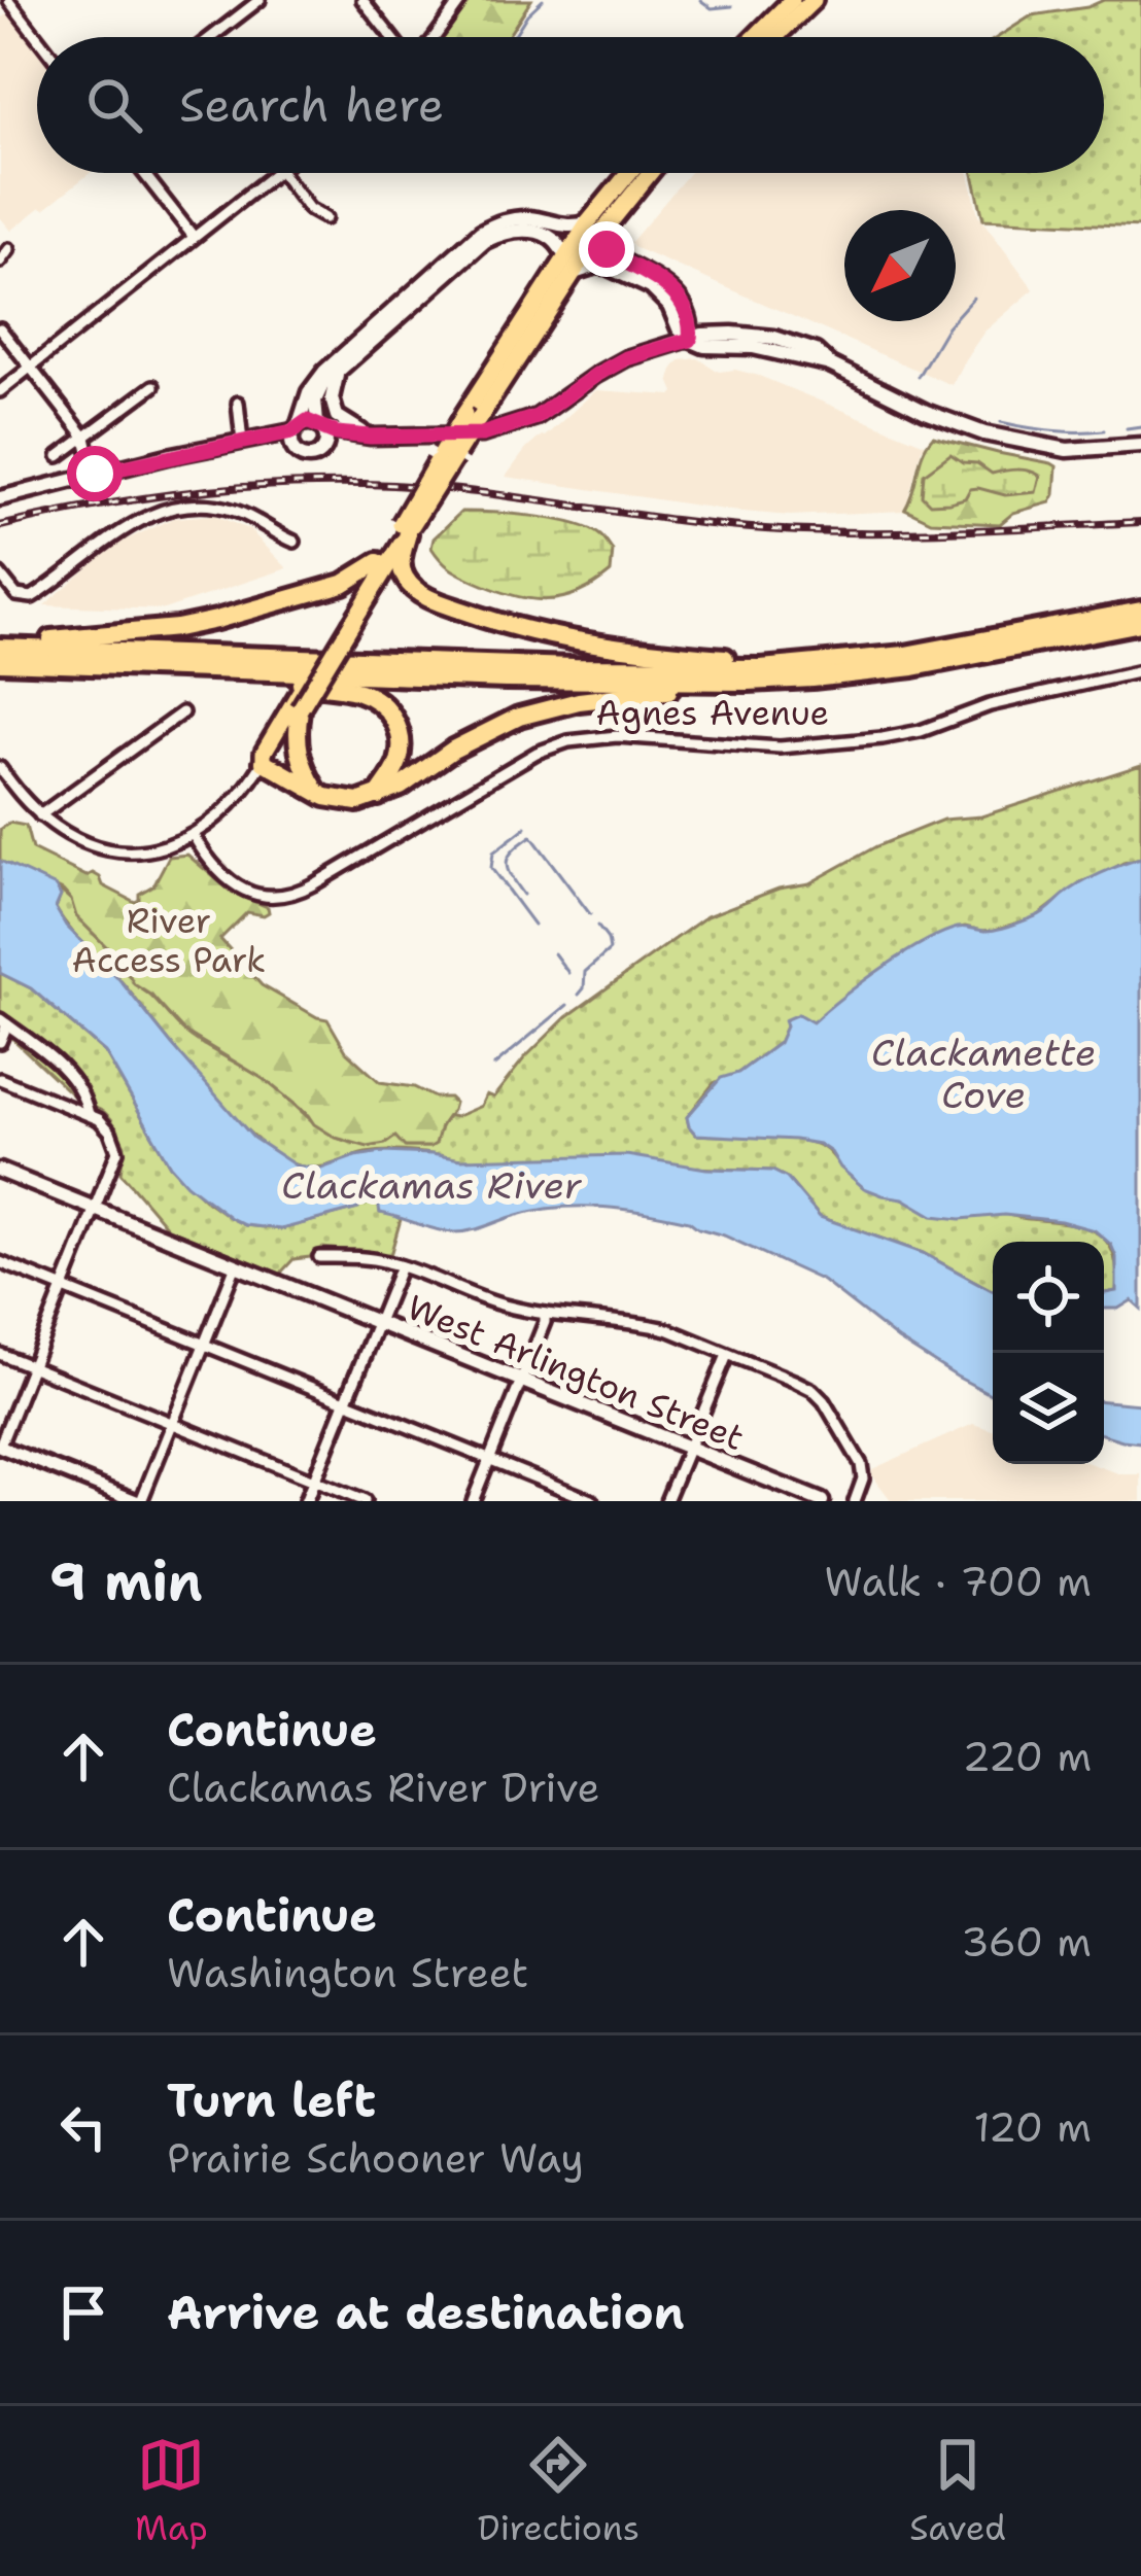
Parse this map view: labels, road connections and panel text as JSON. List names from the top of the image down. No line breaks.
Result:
{"streets":{"main road":["West Arlington Street"],"street":["Agnes Avenue"]},"water":["Clackamette Cove","Clackamas River"],"parks":["River Access Park"],"north":"bottom left","page":{"search":"Search here","heading":["9 min","Walk · 700 m"],"list":[["Continue","Clackamas River Drive","220 m"],["Continue","Washington Street","360 m"],["Turn left","Prairie Schooner Way","120 m"],"Arrive at destination"],"nav":["Map","Directions","Saved"]}}
